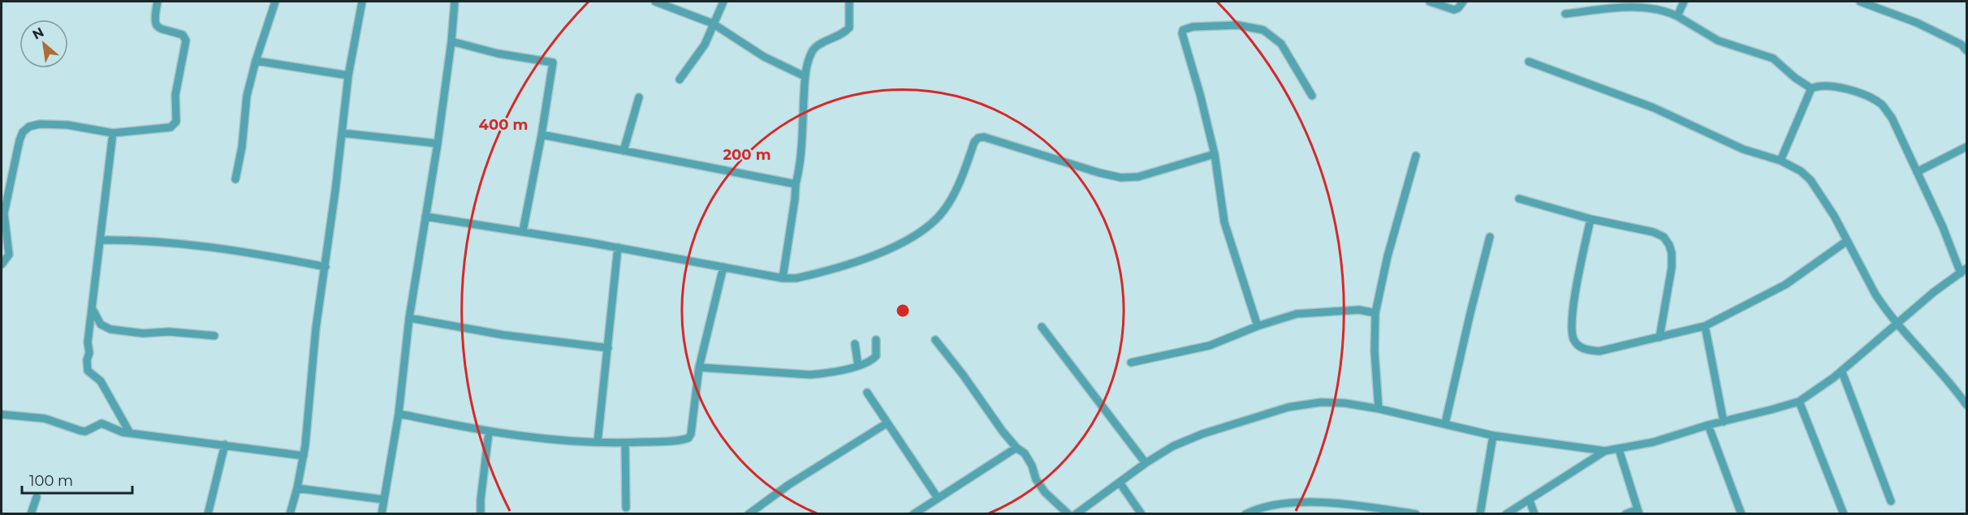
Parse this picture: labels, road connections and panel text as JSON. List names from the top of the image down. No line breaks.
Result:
{"scale_bar":"100 m","north":"top left","rings":["400 m","200 m"]}
